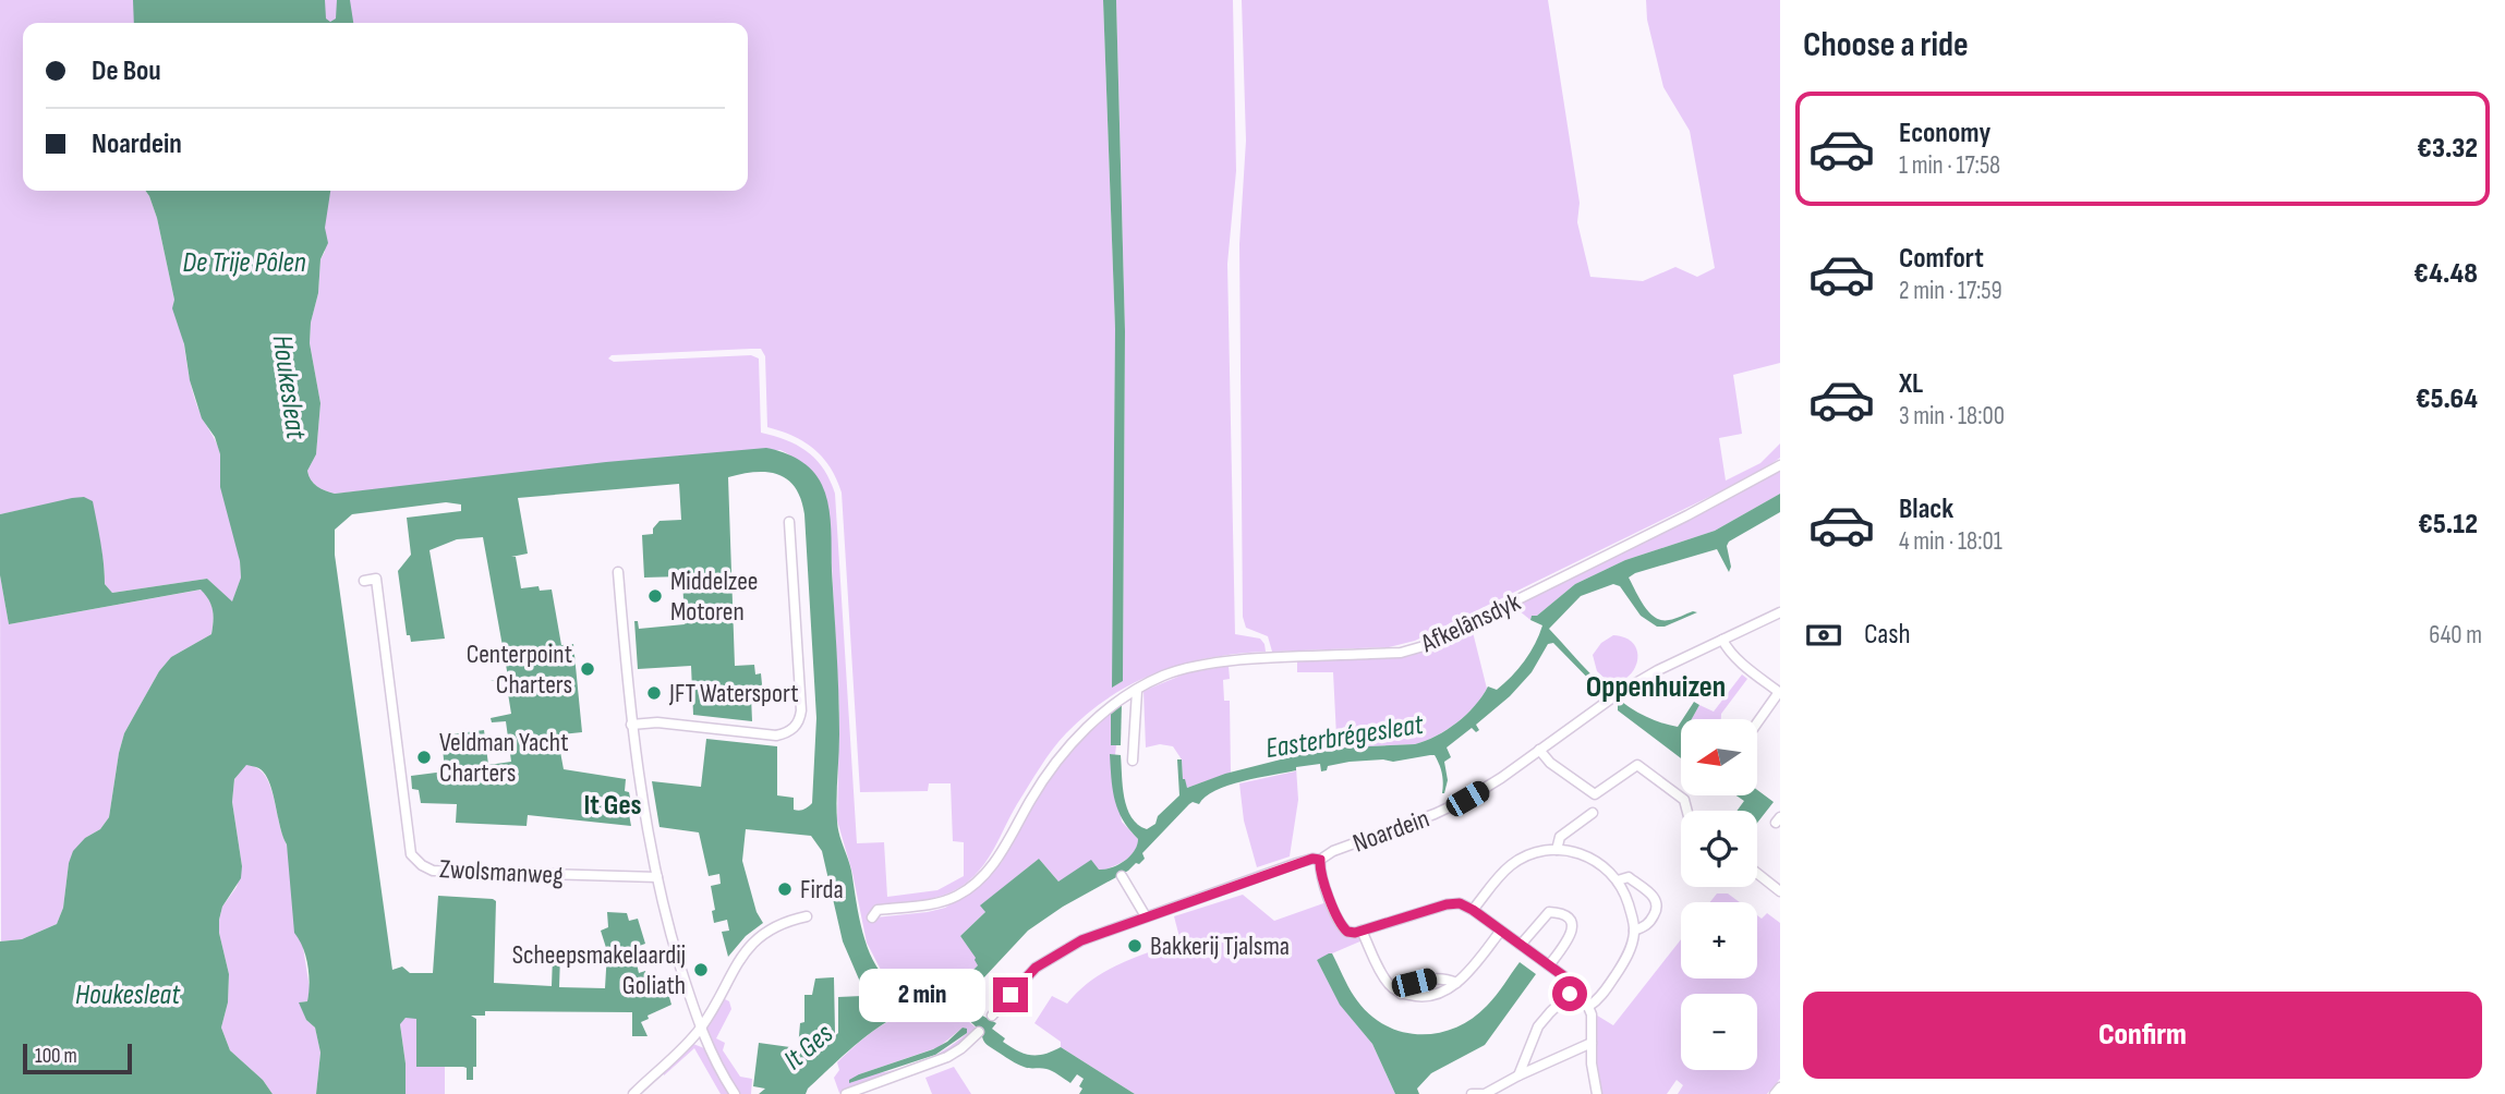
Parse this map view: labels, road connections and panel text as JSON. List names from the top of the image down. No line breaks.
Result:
{"streets":{"street":["Afkelânsdyk","Noardein","Zwolsmanweg"]},"districts":["Oppenhuizen","It Ges"],"water":["De Trije Pôlen","Houkesleat","Easterbrégesleat","It Ges"],"places":["Middelzee Motoren","Centerpoint Charters","JFT Watersport","Veldman Yacht Charters","Firda","Bakkerij Tjalsma","Scheepsmakelaardij Goliath"],"scale_bar":"100 m","north":"left","page":{"heading":"Choose a ride","banner":["De Bou","Noardein"],"list":[{"name":"Economy","note":"1 min · 17:58","value":"€3.32"},{"name":"Comfort","note":"2 min · 17:59","value":"€4.48"},{"name":"XL","note":"3 min · 18:00","value":"€5.64"},{"name":"Black","note":"4 min · 18:01","value":"€5.12"}],"pay":["Cash","640 m"],"map_buttons":["+","−"],"bubble":"2 min","buttons":"Confirm","scale":"100 m"}}
